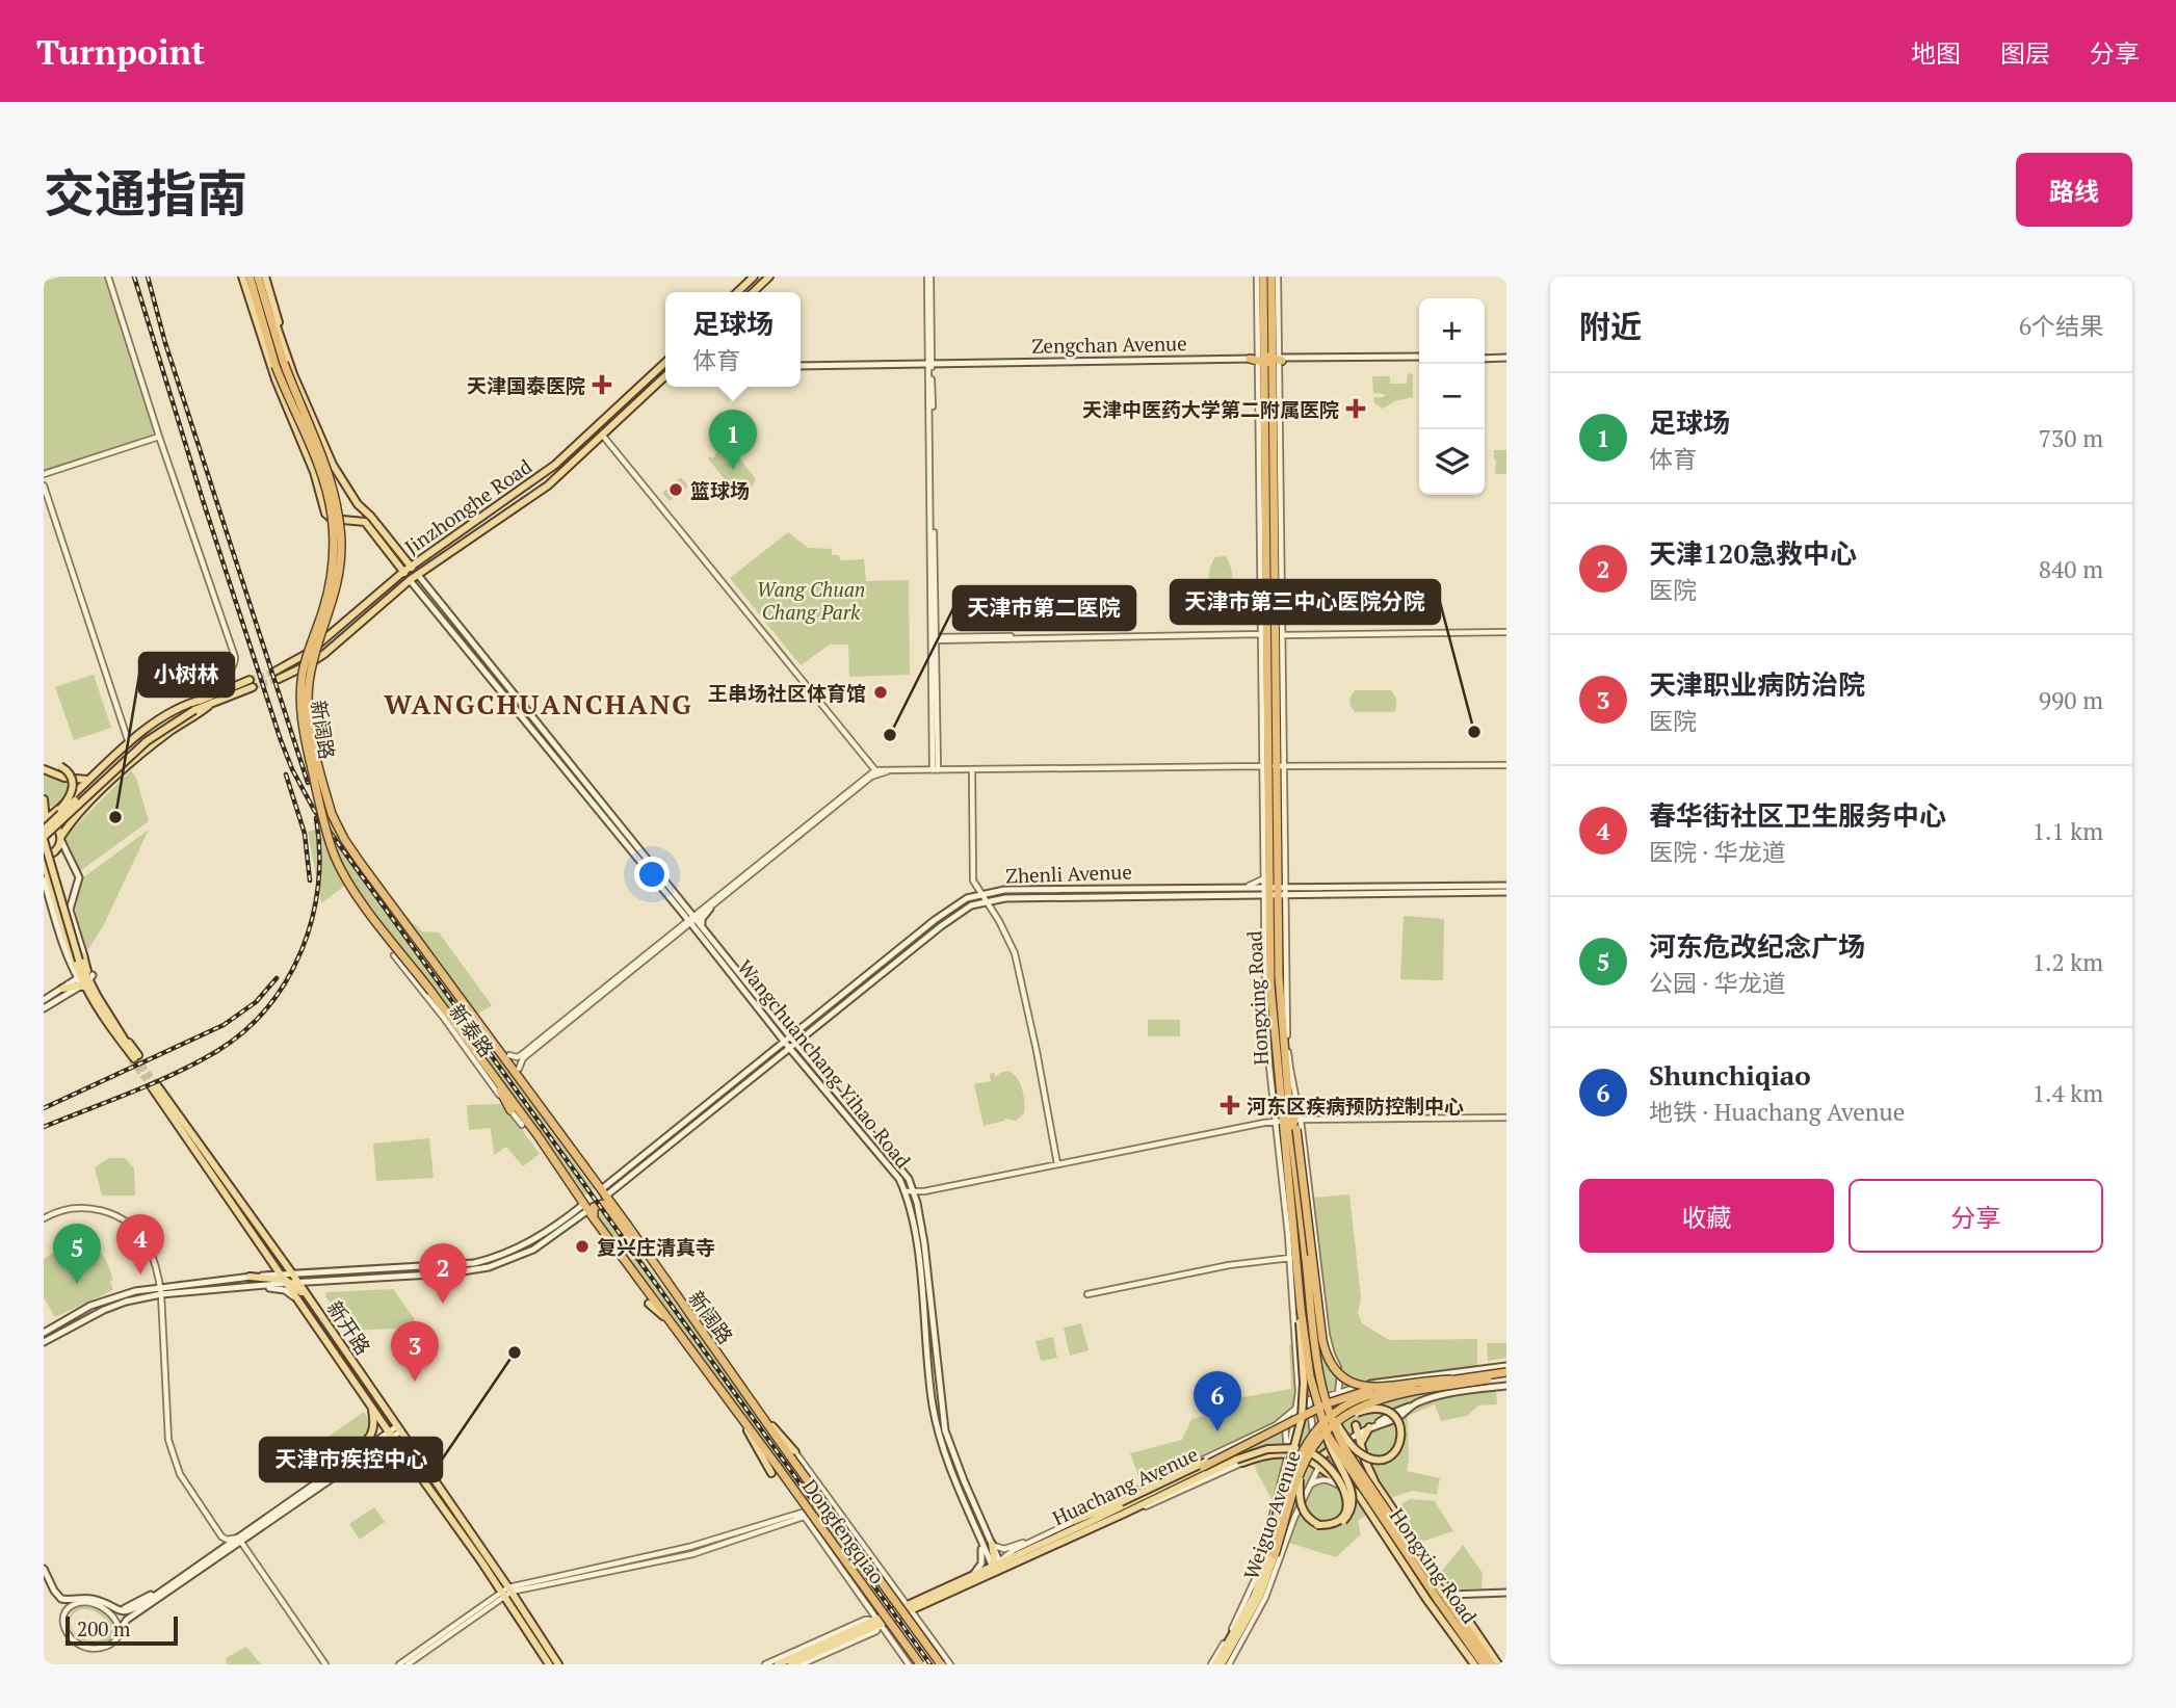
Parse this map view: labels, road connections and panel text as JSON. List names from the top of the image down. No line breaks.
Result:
{"streets":{"highway":["新阔路","Hongxing Road","Huachang Avenue","Weiguo Avenue","Dongfengqiao"],"main road":["Zengchan Avenue","Jinzhonghe Road","Zhenli Avenue","Wangchuanchang Yihao Road","新开路"],"street":["新泰路"]},"crossings":[["Zengchan Avenue","Hongxing Road"],["新阔路","Zhenli Avenue"],["新阔路","Dongfengqiao"],["Zhenli Avenue","Hongxing Road"],["Zhenli Avenue","Wangchuanchang Yihao Road"],["Wangchuanchang Yihao Road","Huachang Avenue"],["Huachang Avenue","Weiguo Avenue"]],"districts":["WANGCHUANCHANG"],"parks":["Wang Chuan Chang Park"],"places":{"health":["天津国泰医院","天津中医药大学第二附属医院","河东区疾病预防控制中心"],"other":["篮球场","王串场社区体育馆","天津市第三中心医院分院","天津市第二医院","小树林","复兴庄清真寺","天津市疾控中心"]},"scale_bar":"200 m","page":{"header":"Turnpoint","nav":["地图","图层","分享"],"title":"交通指南","buttons":["路线",["收藏","分享"]],"heading":["附近","6个结果"],"popup":["足球场","体育"],"map_buttons":["+","−"],"list":[{"mark":"1","name":"足球场","note":"体育","value":"730 m"},{"mark":"2","name":"天津120急救中心","note":"医院","value":"840 m"},{"mark":"3","name":"天津职业病防治院","note":"医院","value":"990 m"},{"mark":"4","name":"春华街社区卫生服务中心","note":"医院 · 华龙道","value":"1.1 km"},{"mark":"5","name":"河东危改纪念广场","note":"公园 · 华龙道","value":"1.2 km"},{"mark":"6","name":"Shunchiqiao","note":"地铁 · Huachang Avenue","value":"1.4 km"}],"pins":["1","4","5","2","3","6"],"scale":"200 m"}}
